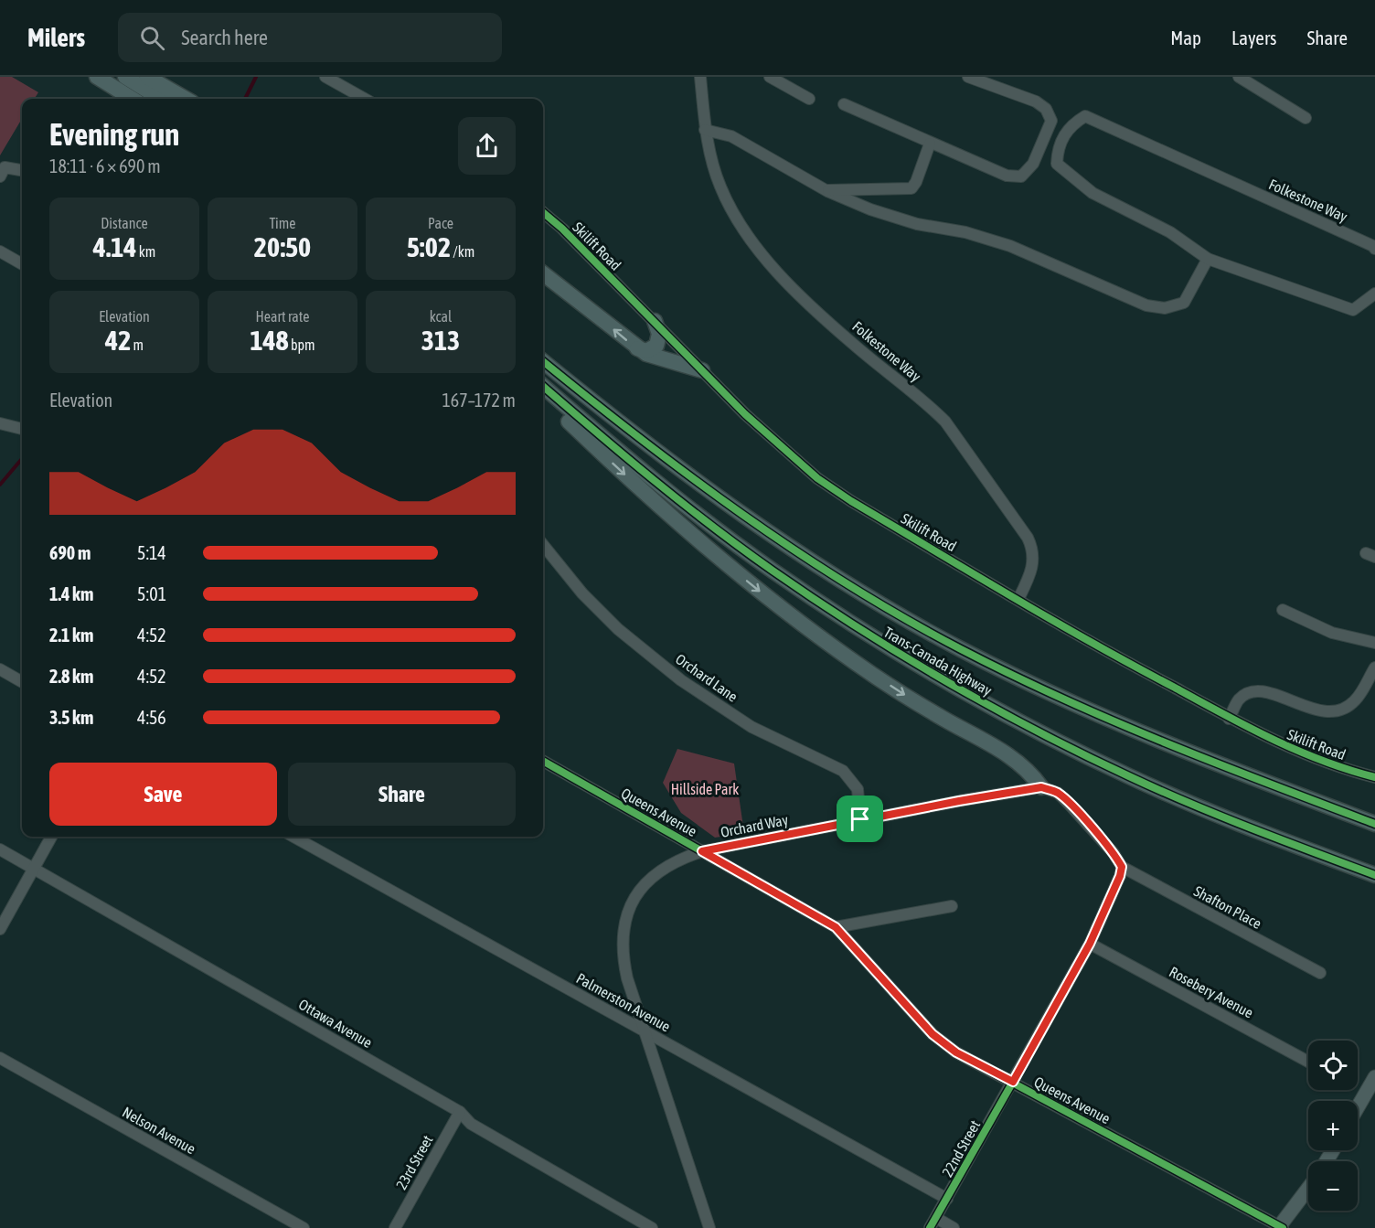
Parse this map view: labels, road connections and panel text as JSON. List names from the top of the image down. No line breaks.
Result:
{"streets":{"highway":["Trans-Canada Highway"],"street":["Folkestone Way","Skilift Road","Orchard Lane","Queens Avenue","Orchard Way","Shafton Place","Rosebery Avenue","Palmerston Avenue","Ottawa Avenue","Nelson Avenue","22nd Street","23rd Street"]},"crossings":[["Folkestone Way","Skilift Road"],["Orchard Lane","Orchard Way"],["Queens Avenue","Orchard Way"],["Queens Avenue","22nd Street"],["Orchard Way","Palmerston Avenue"],["Shafton Place","22nd Street"],["Rosebery Avenue","22nd Street"],["Palmerston Avenue","22nd Street"],["Ottawa Avenue","23rd Street"]],"parks":["Hillside Park"],"page":{"header":"Milers","search":"Search here","nav":["Map","Layers","Share"],"heading":["Evening run","18:11 · 6 × 690 m"],"stats":[["Distance","4.14 km"],["Time","20:50"],["Pace","5:02 /km"],["Elevation","42 m"],["Heart rate","148 bpm"],["kcal","313"]],"chart":["Elevation","167–172 m"],"list":[{"name":"690 m","note":"5:14"},{"name":"1.4 km","note":"5:01"},{"name":"2.1 km","note":"4:52"},{"name":"2.8 km","note":"4:52"},{"name":"3.5 km","note":"4:56"}],"buttons":["Save","Share"],"map_buttons":["+","−"]}}
